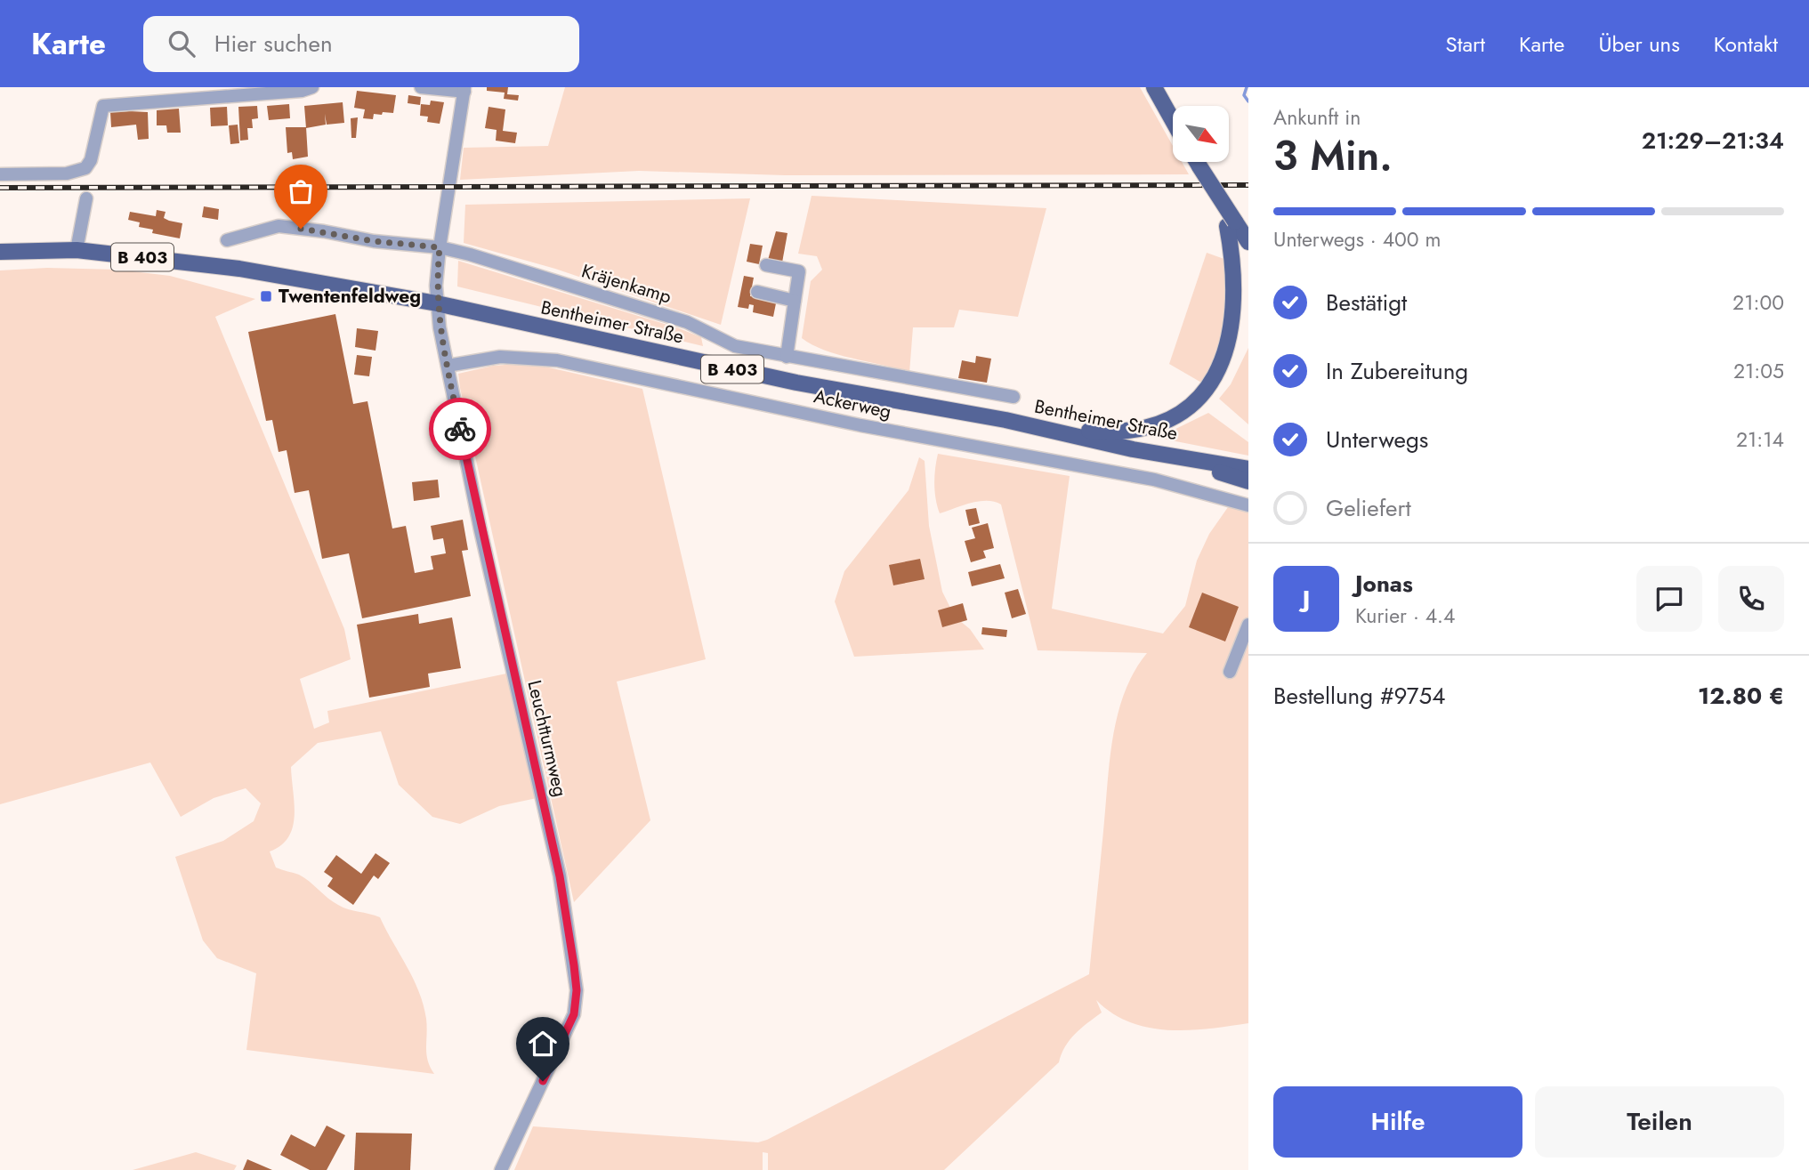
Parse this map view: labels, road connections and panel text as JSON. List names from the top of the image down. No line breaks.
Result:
{"streets":{"main road":["B 403","Bentheimer Straße"],"street":["Kräjenkamp","Ackerweg","Leuchtturmweg"]},"crossings":[["Bentheimer Straße","Leuchtturmweg"],["Ackerweg","Leuchtturmweg"]],"places":{"transit":["Twentenfeldweg"]},"north":"bottom right","page":{"header":"Karte","search":"Hier suchen","nav":["Start","Karte","Über uns","Kontakt"],"heading":["3 Min.","Ankunft in","21:29–21:34"],"panel":["Jonas","Kurier · 4.4","Bestellung #9754","12.80 €"],"bar":"Unterwegs · 400 m","list":[["Bestätigt","21:00"],["In Zubereitung","21:05"],["Unterwegs","21:14"],"Geliefert"],"round":"J","buttons":["Hilfe","Teilen"]}}
